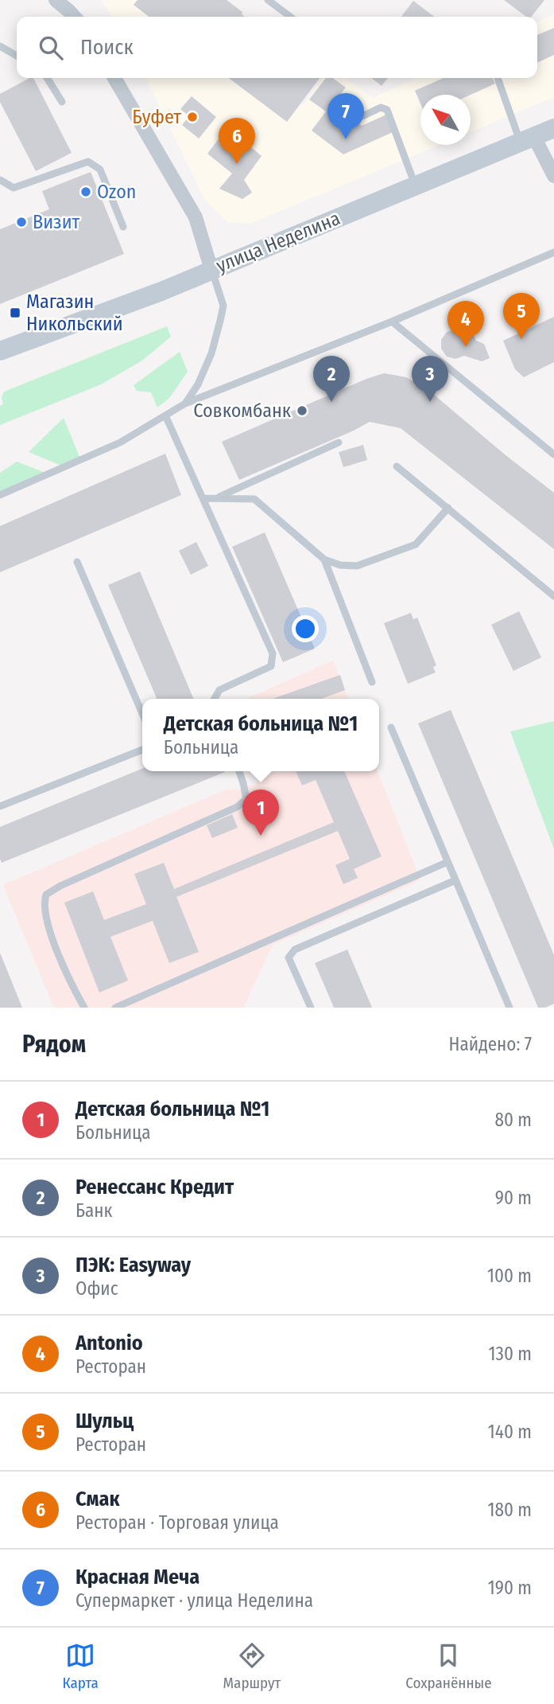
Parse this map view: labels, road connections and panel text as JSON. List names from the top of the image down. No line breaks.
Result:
{"streets":{"main road":["улица Неделина"]},"places":{"other":["Буфет","Ozon","Визит","Совкомбанк"],"transit":["Магазин Никольский"]},"north":"top left","page":{"search":"Поиск","pins":["7","6","5","4","2","3","1"],"popup":["Детская больница №1","Больница"],"heading":["Рядом","Найдено: 7"],"list":[{"mark":"1","name":"Детская больница №1","note":"Больница","value":"80 m"},{"mark":"2","name":"Ренессанс Кредит","note":"Банк","value":"90 m"},{"mark":"3","name":"ПЭК: Easyway","note":"Офис","value":"100 m"},{"mark":"4","name":"Antonio","note":"Ресторан","value":"130 m"},{"mark":"5","name":"Шульц","note":"Ресторан","value":"140 m"},{"mark":"6","name":"Смак","note":"Ресторан · Торговая улица","value":"180 m"},{"mark":"7","name":"Красная Меча","note":"Супермаркет · улица Неделина","value":"190 m"}],"nav":["Карта","Маршрут","Сохранённые"]}}
